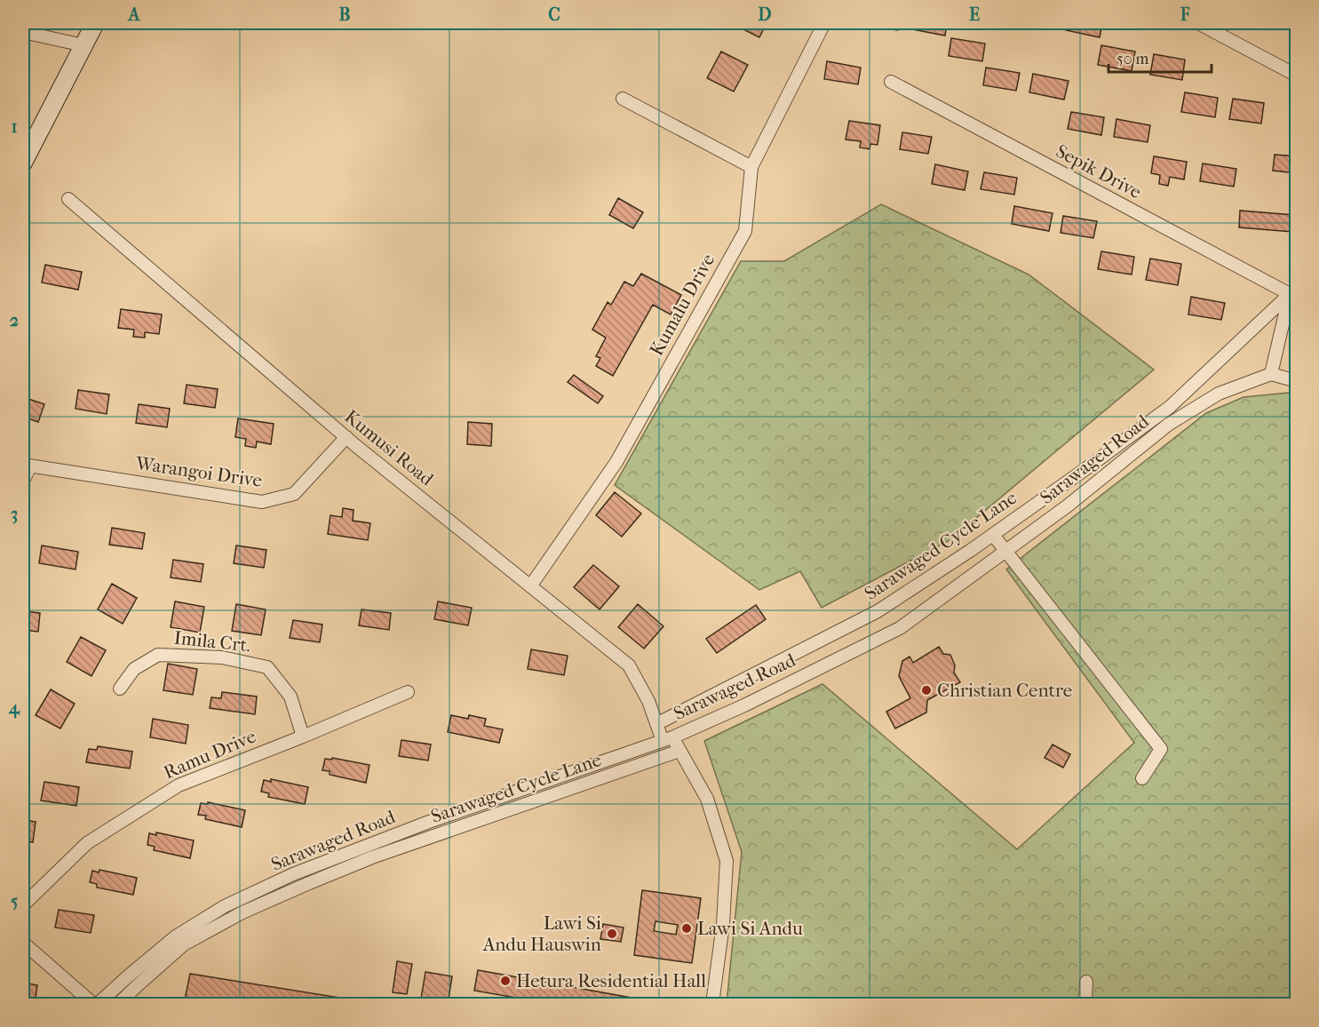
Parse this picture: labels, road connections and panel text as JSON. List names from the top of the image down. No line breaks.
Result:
{"streets":{"street":["Kumalu Drive","Kumusi Road","Sarawaged Road","Warangoi Drive","Sarawaged Cycle Lane","Imila Crt.","Ramu Drive"]},"crossings":[["Kumalu Drive","Kumusi Road"],["Kumusi Road","Sarawaged Road"],["Kumusi Road","Warangoi Drive"],["Kumusi Road","Sarawaged Cycle Lane"],["Imila Crt.","Ramu Drive"]],"places":["Christian Centre","Lawi Si Andu","Lawi Si Andu Hauswin","Hetura Residential Hall"],"scale_bar":"50 m","grid":{"columns":["A","B","C","D","E","F"],"rows":["1","2","3","4","5"]}}
